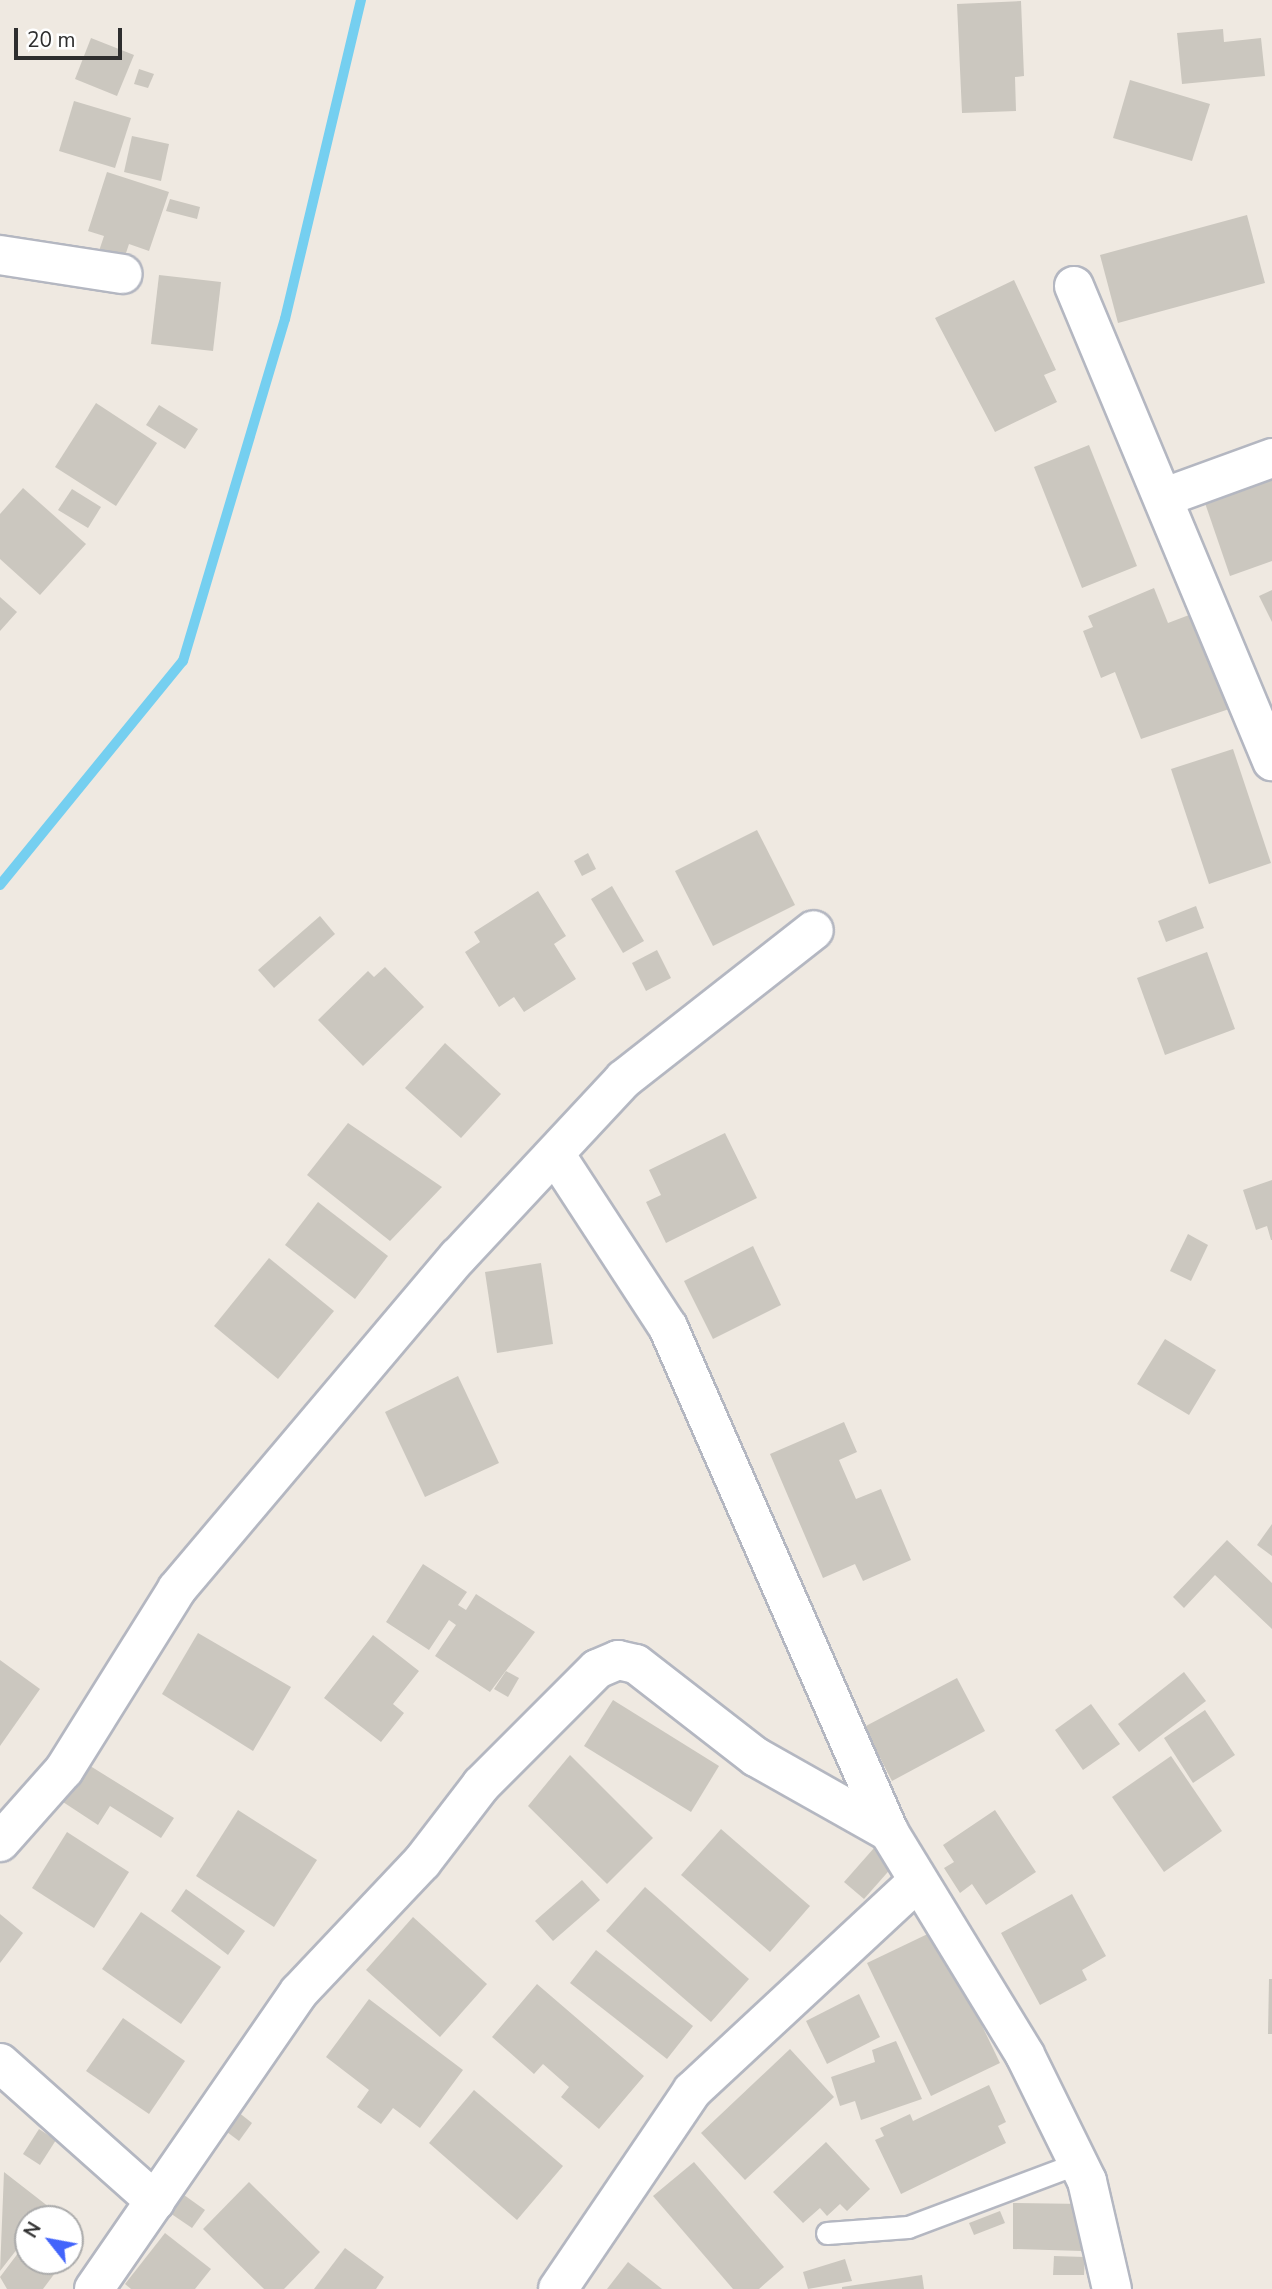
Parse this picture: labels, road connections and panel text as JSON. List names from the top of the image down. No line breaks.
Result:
{"scale_bar":"20 m","north":"top left"}
